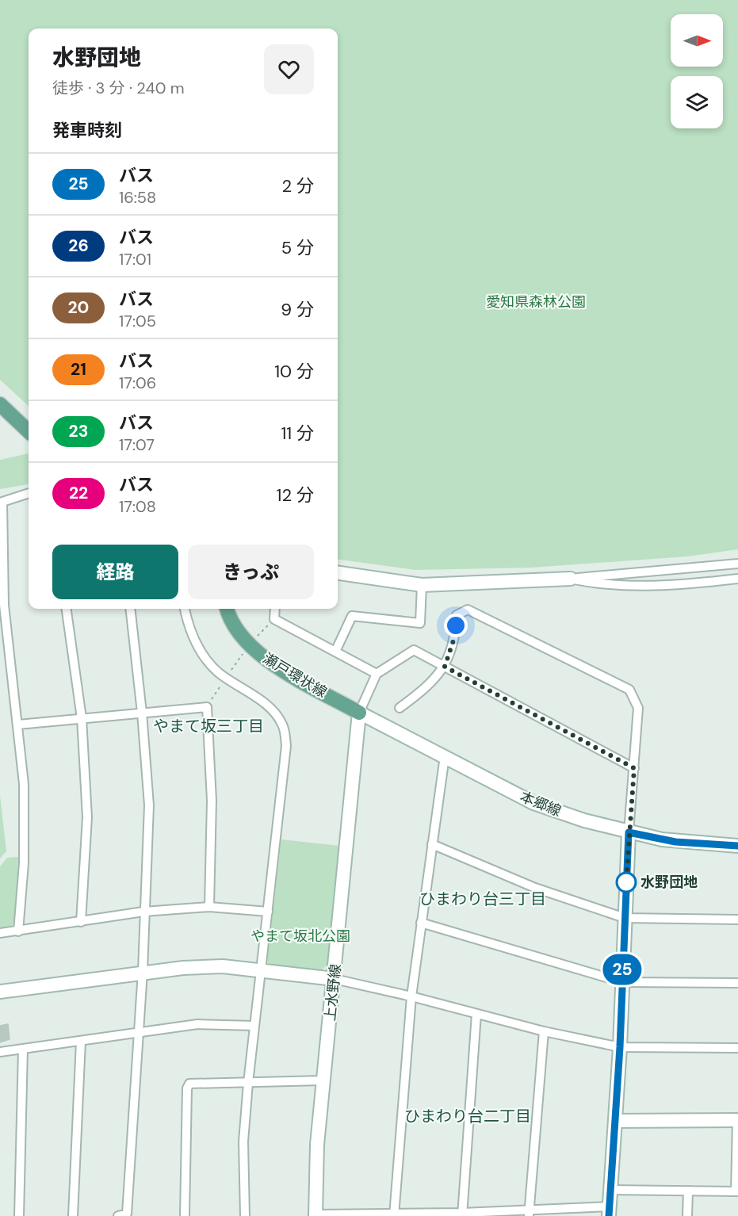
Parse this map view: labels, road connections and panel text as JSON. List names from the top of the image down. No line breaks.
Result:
{"streets":{"main road":["瀬戸環状線"],"street":["本郷線","上水野線"]},"crossings":[["瀬戸環状線","本郷線"],["瀬戸環状線","上水野線"],["本郷線","上水野線"]],"districts":["やまて坂三丁目","ひまわり台三丁目","ひまわり台二丁目"],"parks":["愛知県森林公園","やまて坂北公園"],"places":["水野団地"],"lines":["bus line 25"],"north":"right","page":{"on_map":"25","heading":[["水野団地","徒歩 · 3 分 · 240 m"],"発車時刻"],"list":[{"mark":"25","name":"バス","note":"16:58","value":"2 分"},{"mark":"26","name":"バス","note":"17:01","value":"5 分"},{"mark":"20","name":"バス","note":"17:05","value":"9 分"},{"mark":"21","name":"バス","note":"17:06","value":"10 分"},{"mark":"23","name":"バス","note":"17:07","value":"11 分"},{"mark":"22","name":"バス","note":"17:08","value":"12 分"}],"buttons":["経路","きっぷ"]}}
